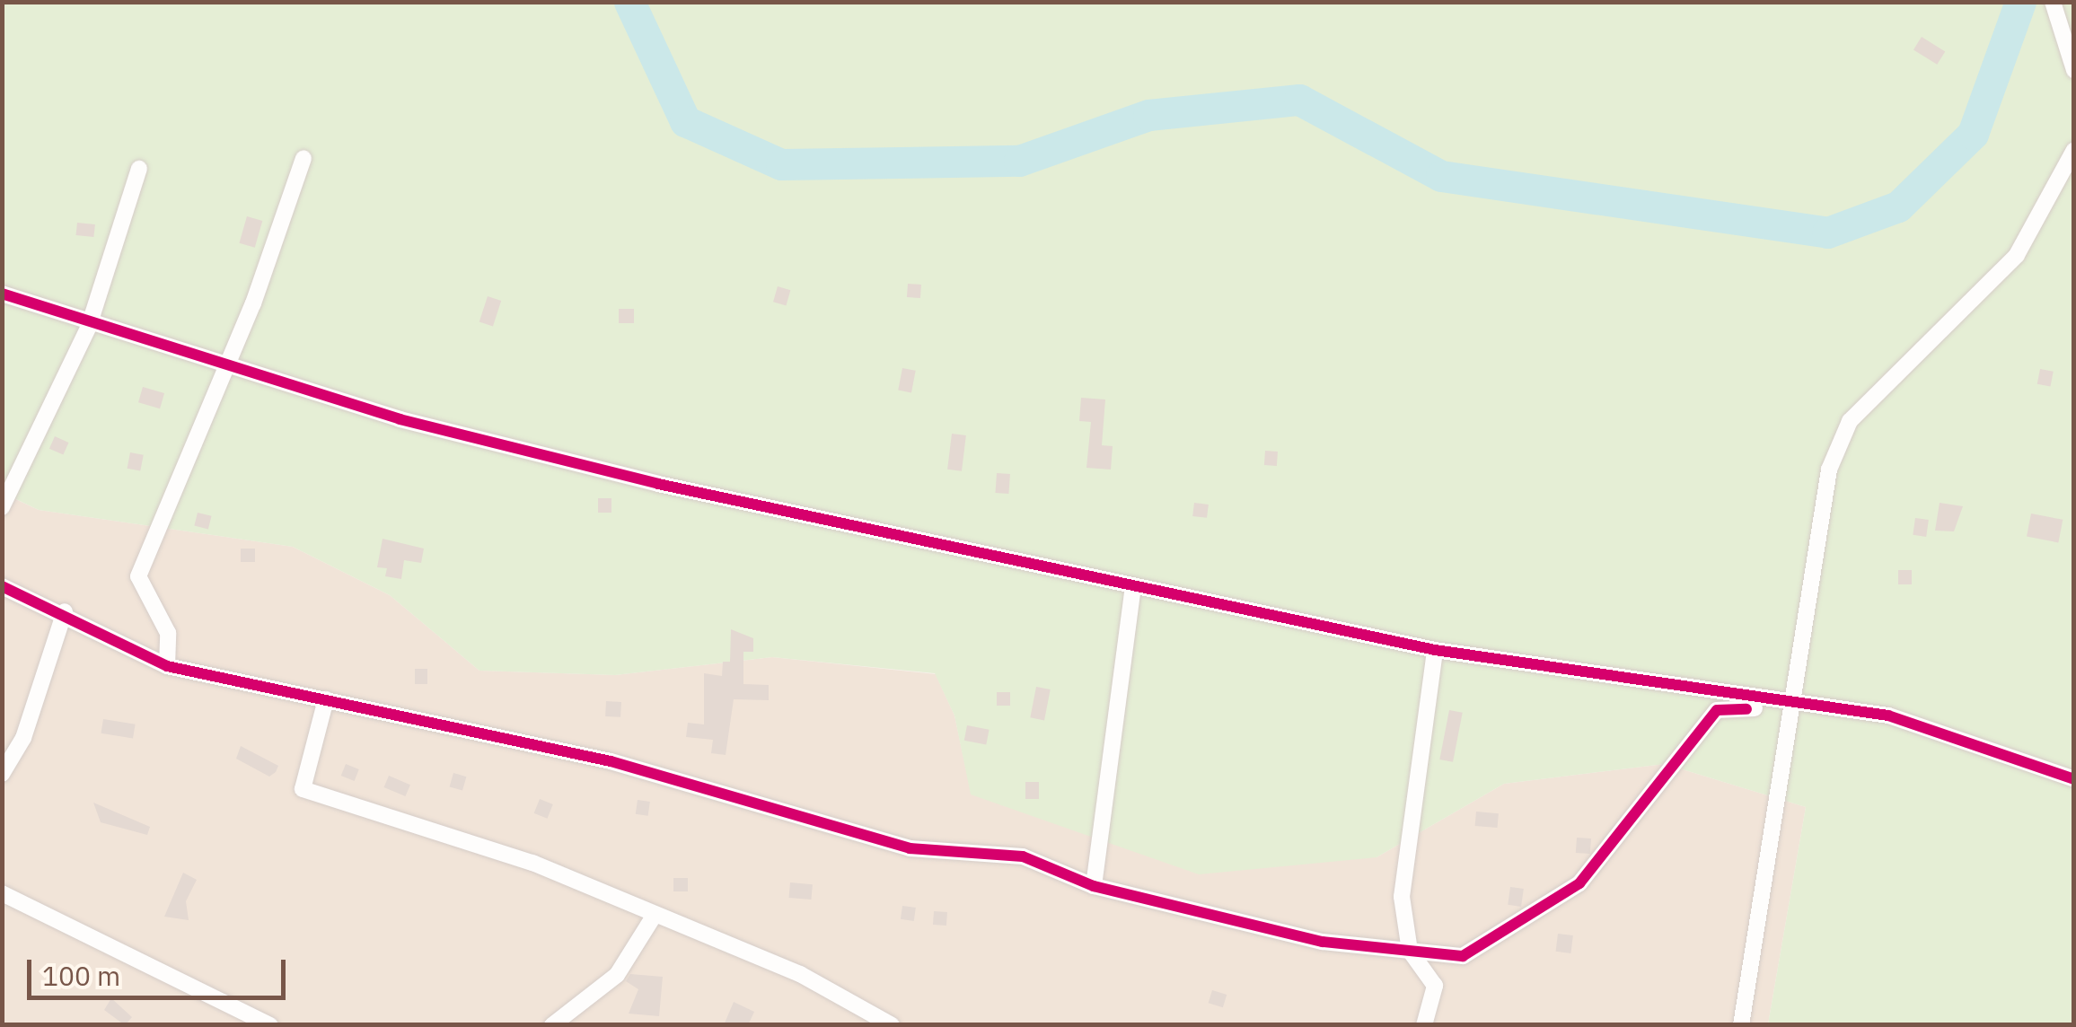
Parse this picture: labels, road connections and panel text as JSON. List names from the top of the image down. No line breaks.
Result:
{"scale_bar":"100 m"}
